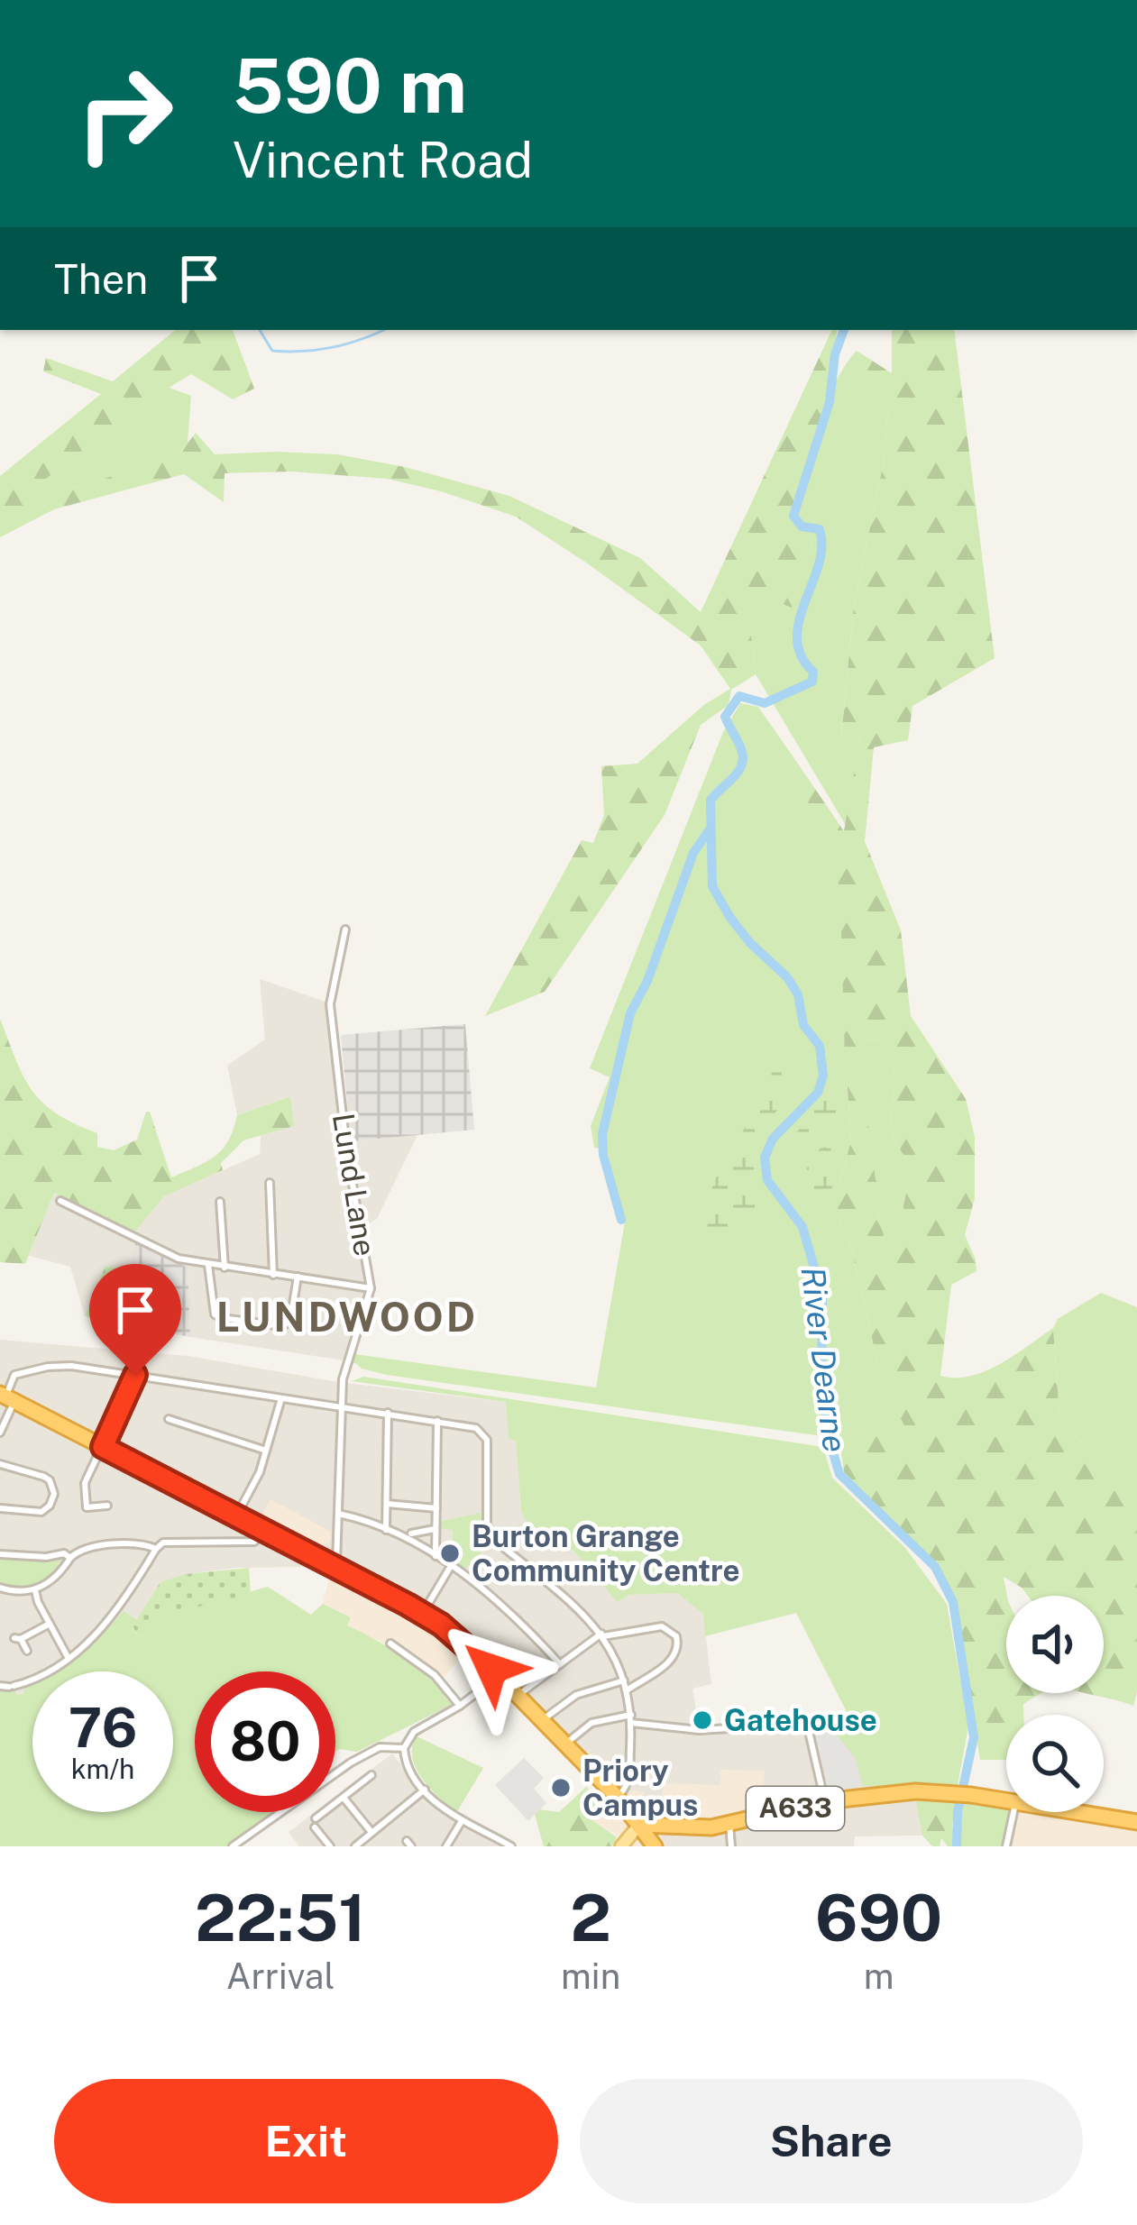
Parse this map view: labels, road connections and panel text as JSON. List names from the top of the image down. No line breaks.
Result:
{"streets":{"highway":["A633"],"street":["Lund Lane"]},"districts":["LUNDWOOD"],"water":["River Dearne"],"places":["Burton Grange Community Centre","Gatehouse","Priory Campus"],"page":{"turn":["590 m","Vincent Road"],"then":"Then","speed":"76 km/h","limit":"80","eta":["22:51","Arrival","2","min","690","m"],"buttons":["Exit","Share"]}}
